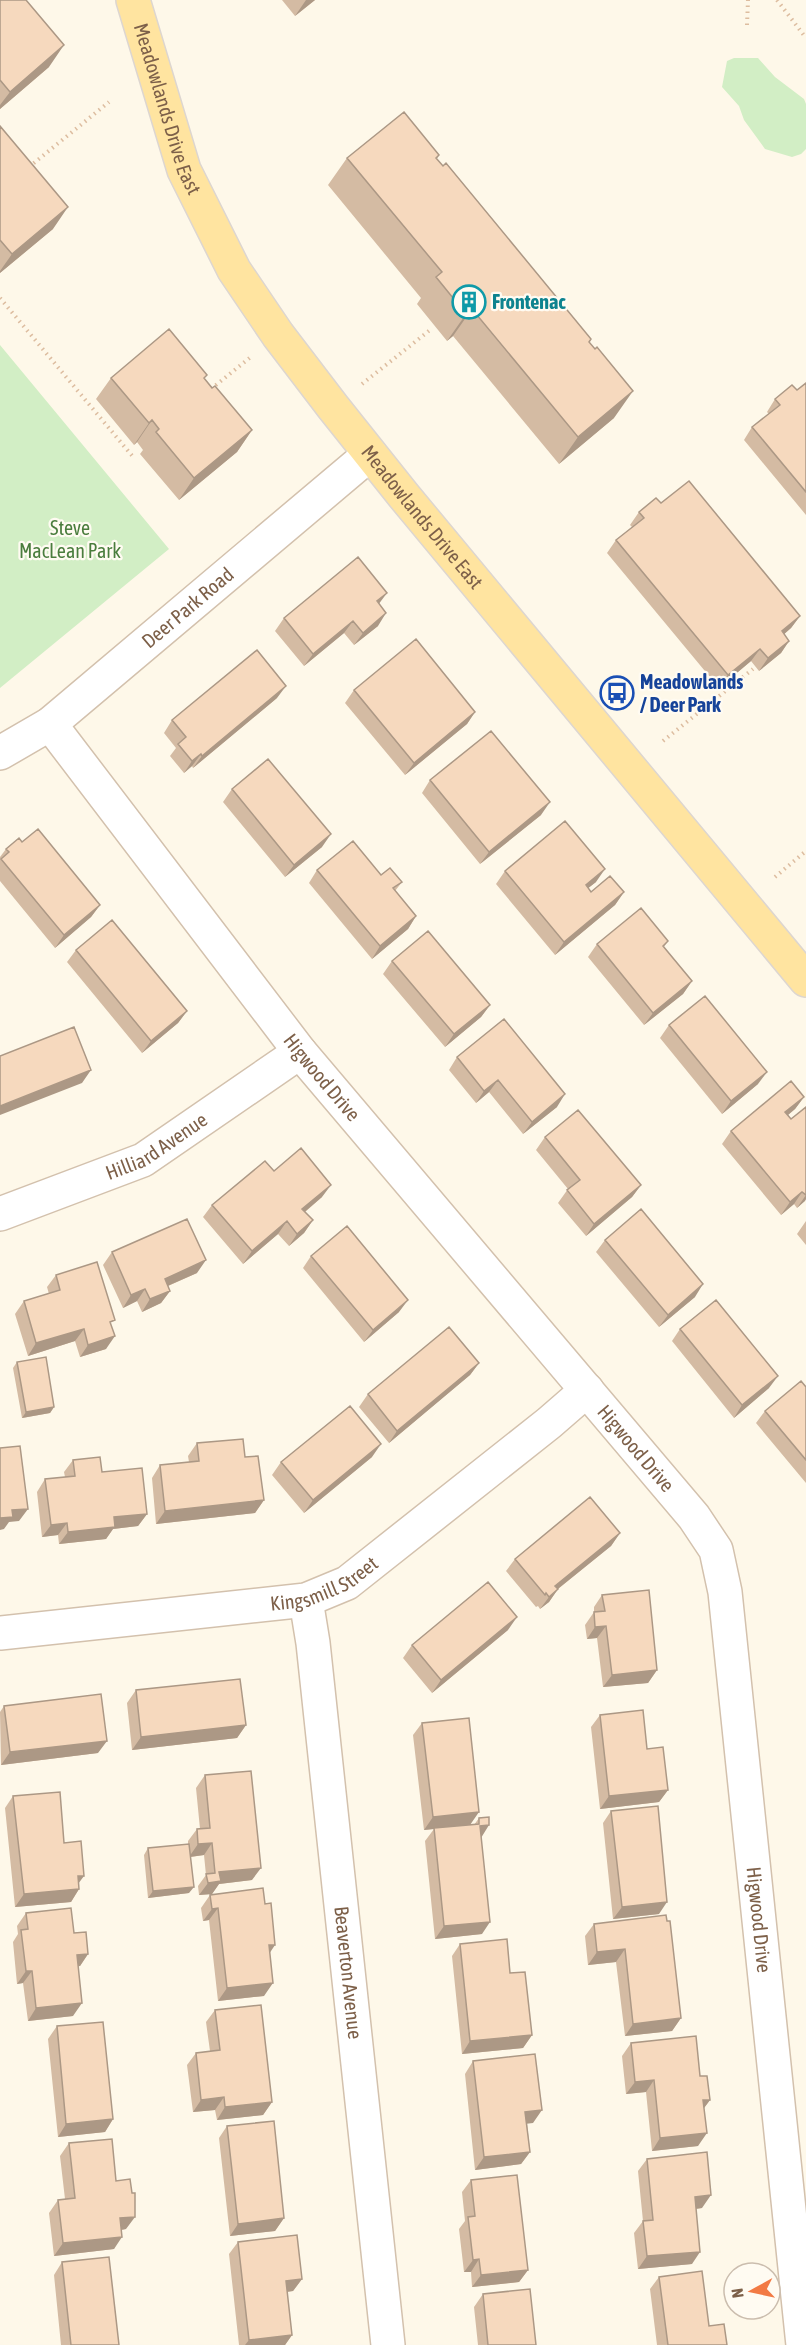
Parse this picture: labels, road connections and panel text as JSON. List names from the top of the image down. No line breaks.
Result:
{"streets":{"main road":["Meadowlands Drive East"],"street":["Deer Park Road","Higwood Drive","Hilliard Avenue","Kingsmill Street","Beaverton Avenue"]},"crossings":[["Meadowlands Drive East","Deer Park Road"],["Deer Park Road","Higwood Drive"],["Higwood Drive","Hilliard Avenue"],["Higwood Drive","Kingsmill Street"],["Kingsmill Street","Beaverton Avenue"]],"parks":["Steve MacLean Park"],"places":{"building":["Frontenac"],"bus stop":["Meadowlands / Deer Park"]},"north":"left"}
